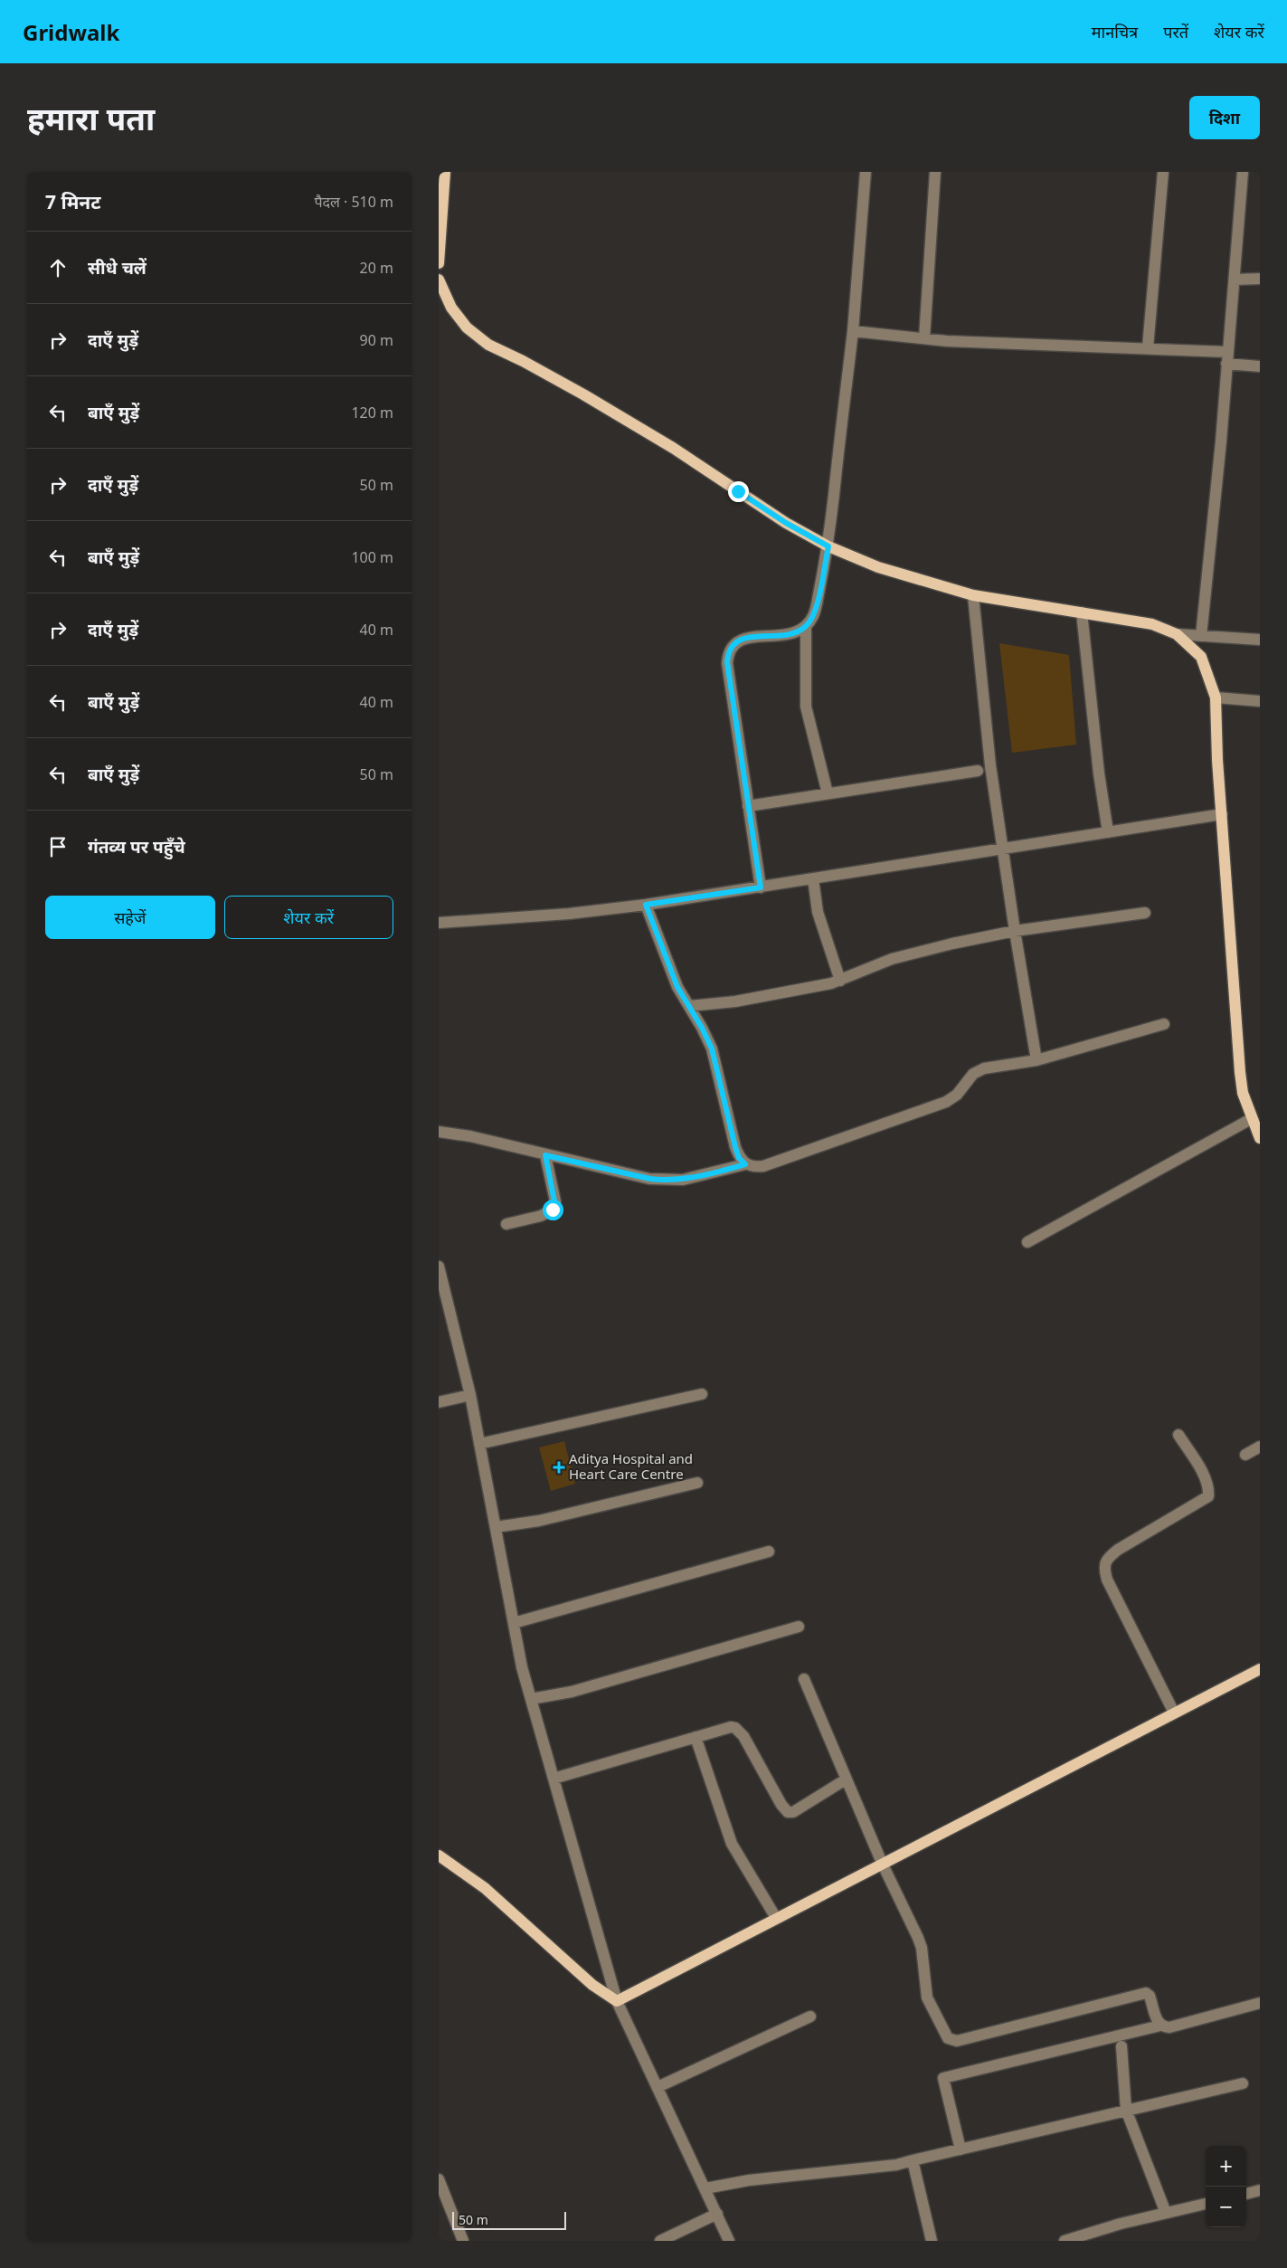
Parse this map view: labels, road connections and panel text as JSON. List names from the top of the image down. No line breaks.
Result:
{"places":{"health":["Aditya Hospital and Heart Care Centre"]},"scale_bar":"50 m","page":{"header":"Gridwalk","nav":["मानचित्र","परतें","शेयर करें"],"buttons":["दिशा",["सहेजें","शेयर करें"]],"title":"हमारा पता","heading":["7 मिनट","पैदल · 510 m"],"list":[["सीधे चलें","20 m"],["दाएँ मुड़ें","90 m"],["बाएँ मुड़ें","120 m"],["दाएँ मुड़ें","50 m"],["बाएँ मुड़ें","100 m"],["दाएँ मुड़ें","40 m"],["बाएँ मुड़ें","40 m"],["बाएँ मुड़ें","50 m"],"गंतव्य पर पहुँचे"],"map_buttons":["+","−"],"scale":"50 m"}}
